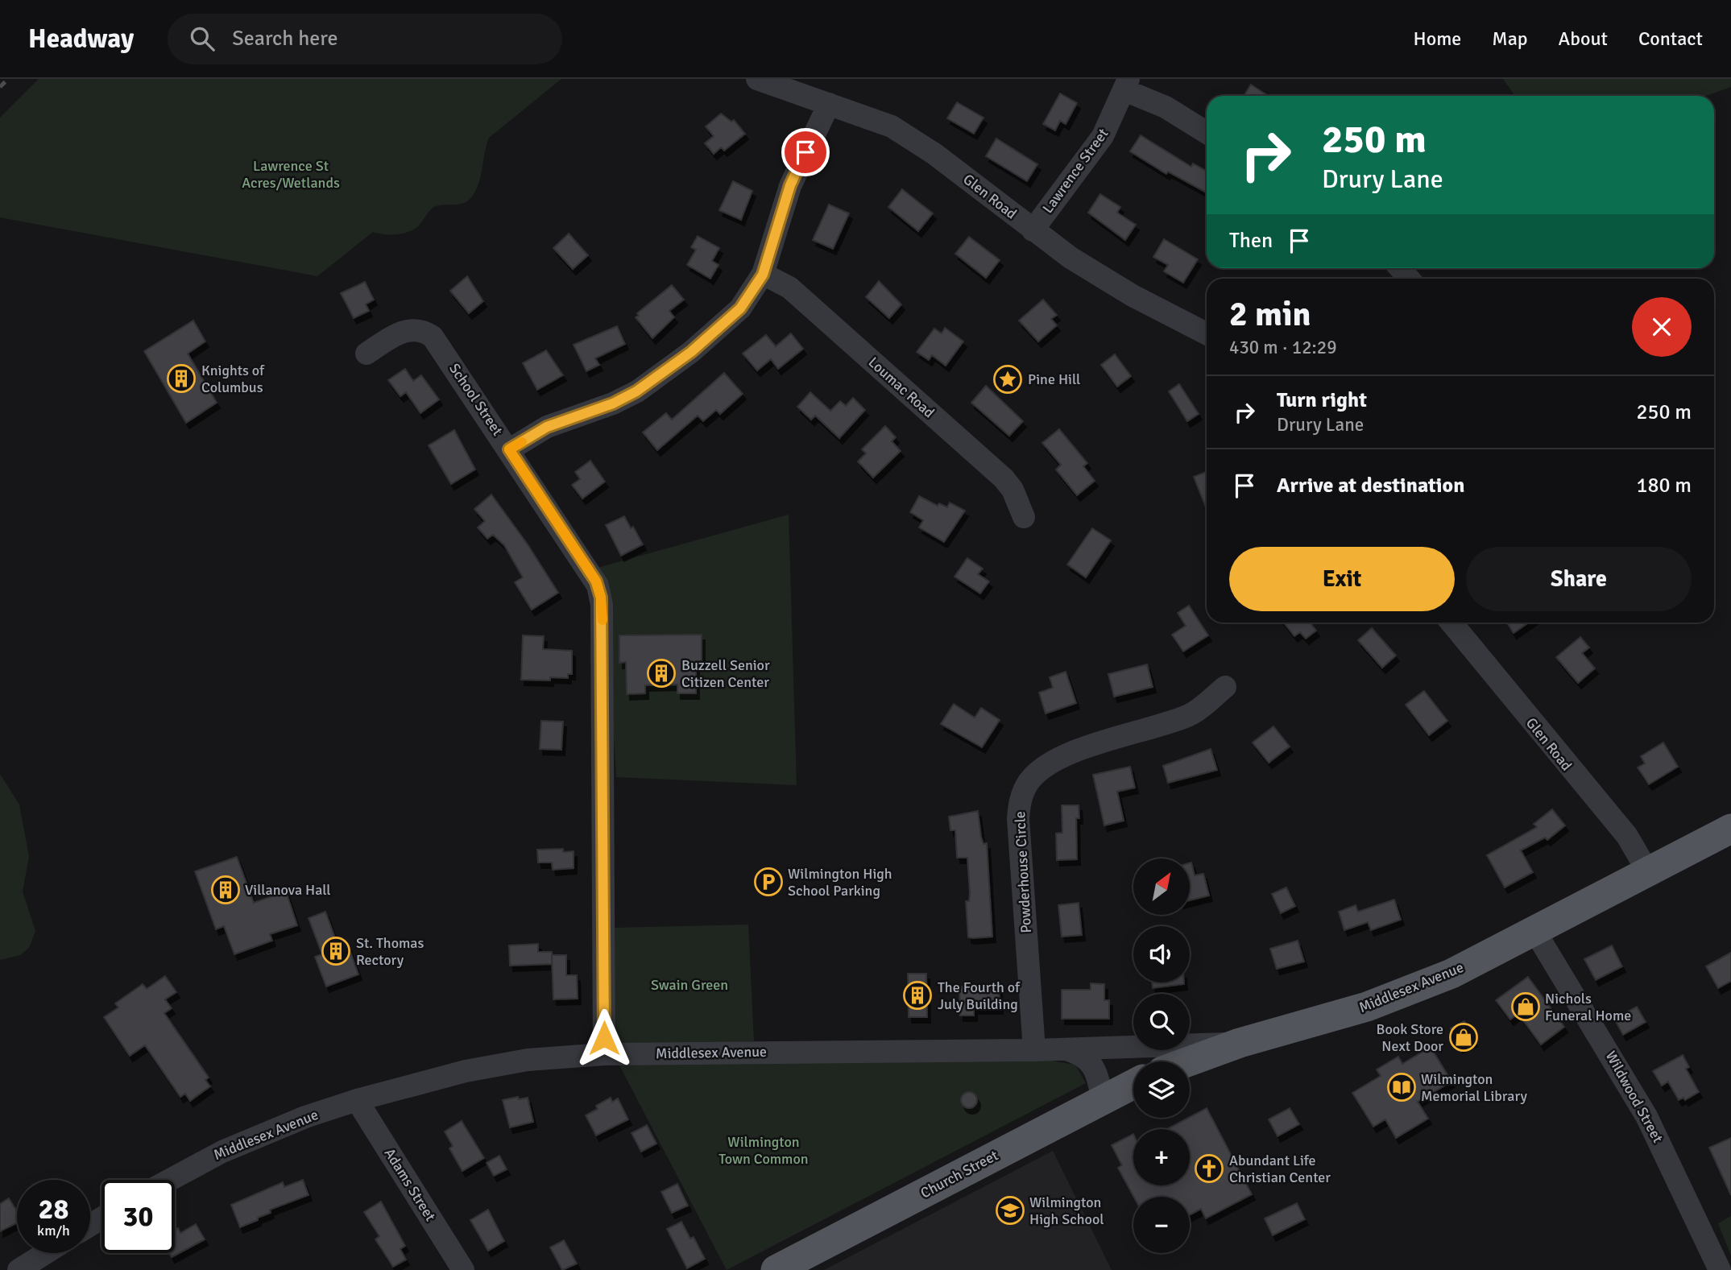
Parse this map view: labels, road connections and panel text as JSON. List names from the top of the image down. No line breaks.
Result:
{"streets":{"main road":["Middlesex Avenue","Church Street"],"street":["Lawrence Street","Glen Road","Loumac Road","School Street","Powderhouse Circle","Wildwood Street","Adams Street"]},"crossings":[["Lawrence Street","Glen Road"],["Glen Road","Middlesex Avenue"],["School Street","Middlesex Avenue"],["Powderhouse Circle","Middlesex Avenue"],["Middlesex Avenue","Wildwood Street"],["Middlesex Avenue","Church Street"],["Middlesex Avenue","Adams Street"]],"parks":["Lawrence St Acres/Wetlands","Swain Green","Wilmington Town Common"],"places":{"building":["Knights of Columbus","Buzzell Senior Citizen Center","Villanova Hall","St. Thomas Rectory","The Fourth of July Building"],"place":["Pine Hill"],"parking":["Wilmington High School Parking"],"shop":["Nichols Funeral Home","Book Store Next Door"],"library":["Wilmington Memorial Library"],"church":["Abundant Life Christian Center"],"school or university":["Wilmington High School"]},"north":"top right","page":{"header":"Headway","search":"Search here","nav":["Home","Map","About","Contact"],"turn":["250 m","Drury Lane"],"then":"Then","heading":["2 min","430 m · 12:29"],"list":[{"name":"Turn right","note":"Drury Lane","value":"250 m"},{"name":"Arrive at destination","value":"180 m"}],"buttons":["Exit","Share"],"map_buttons":["+","−"],"speed":"28 km/h","limit":"30"}}
